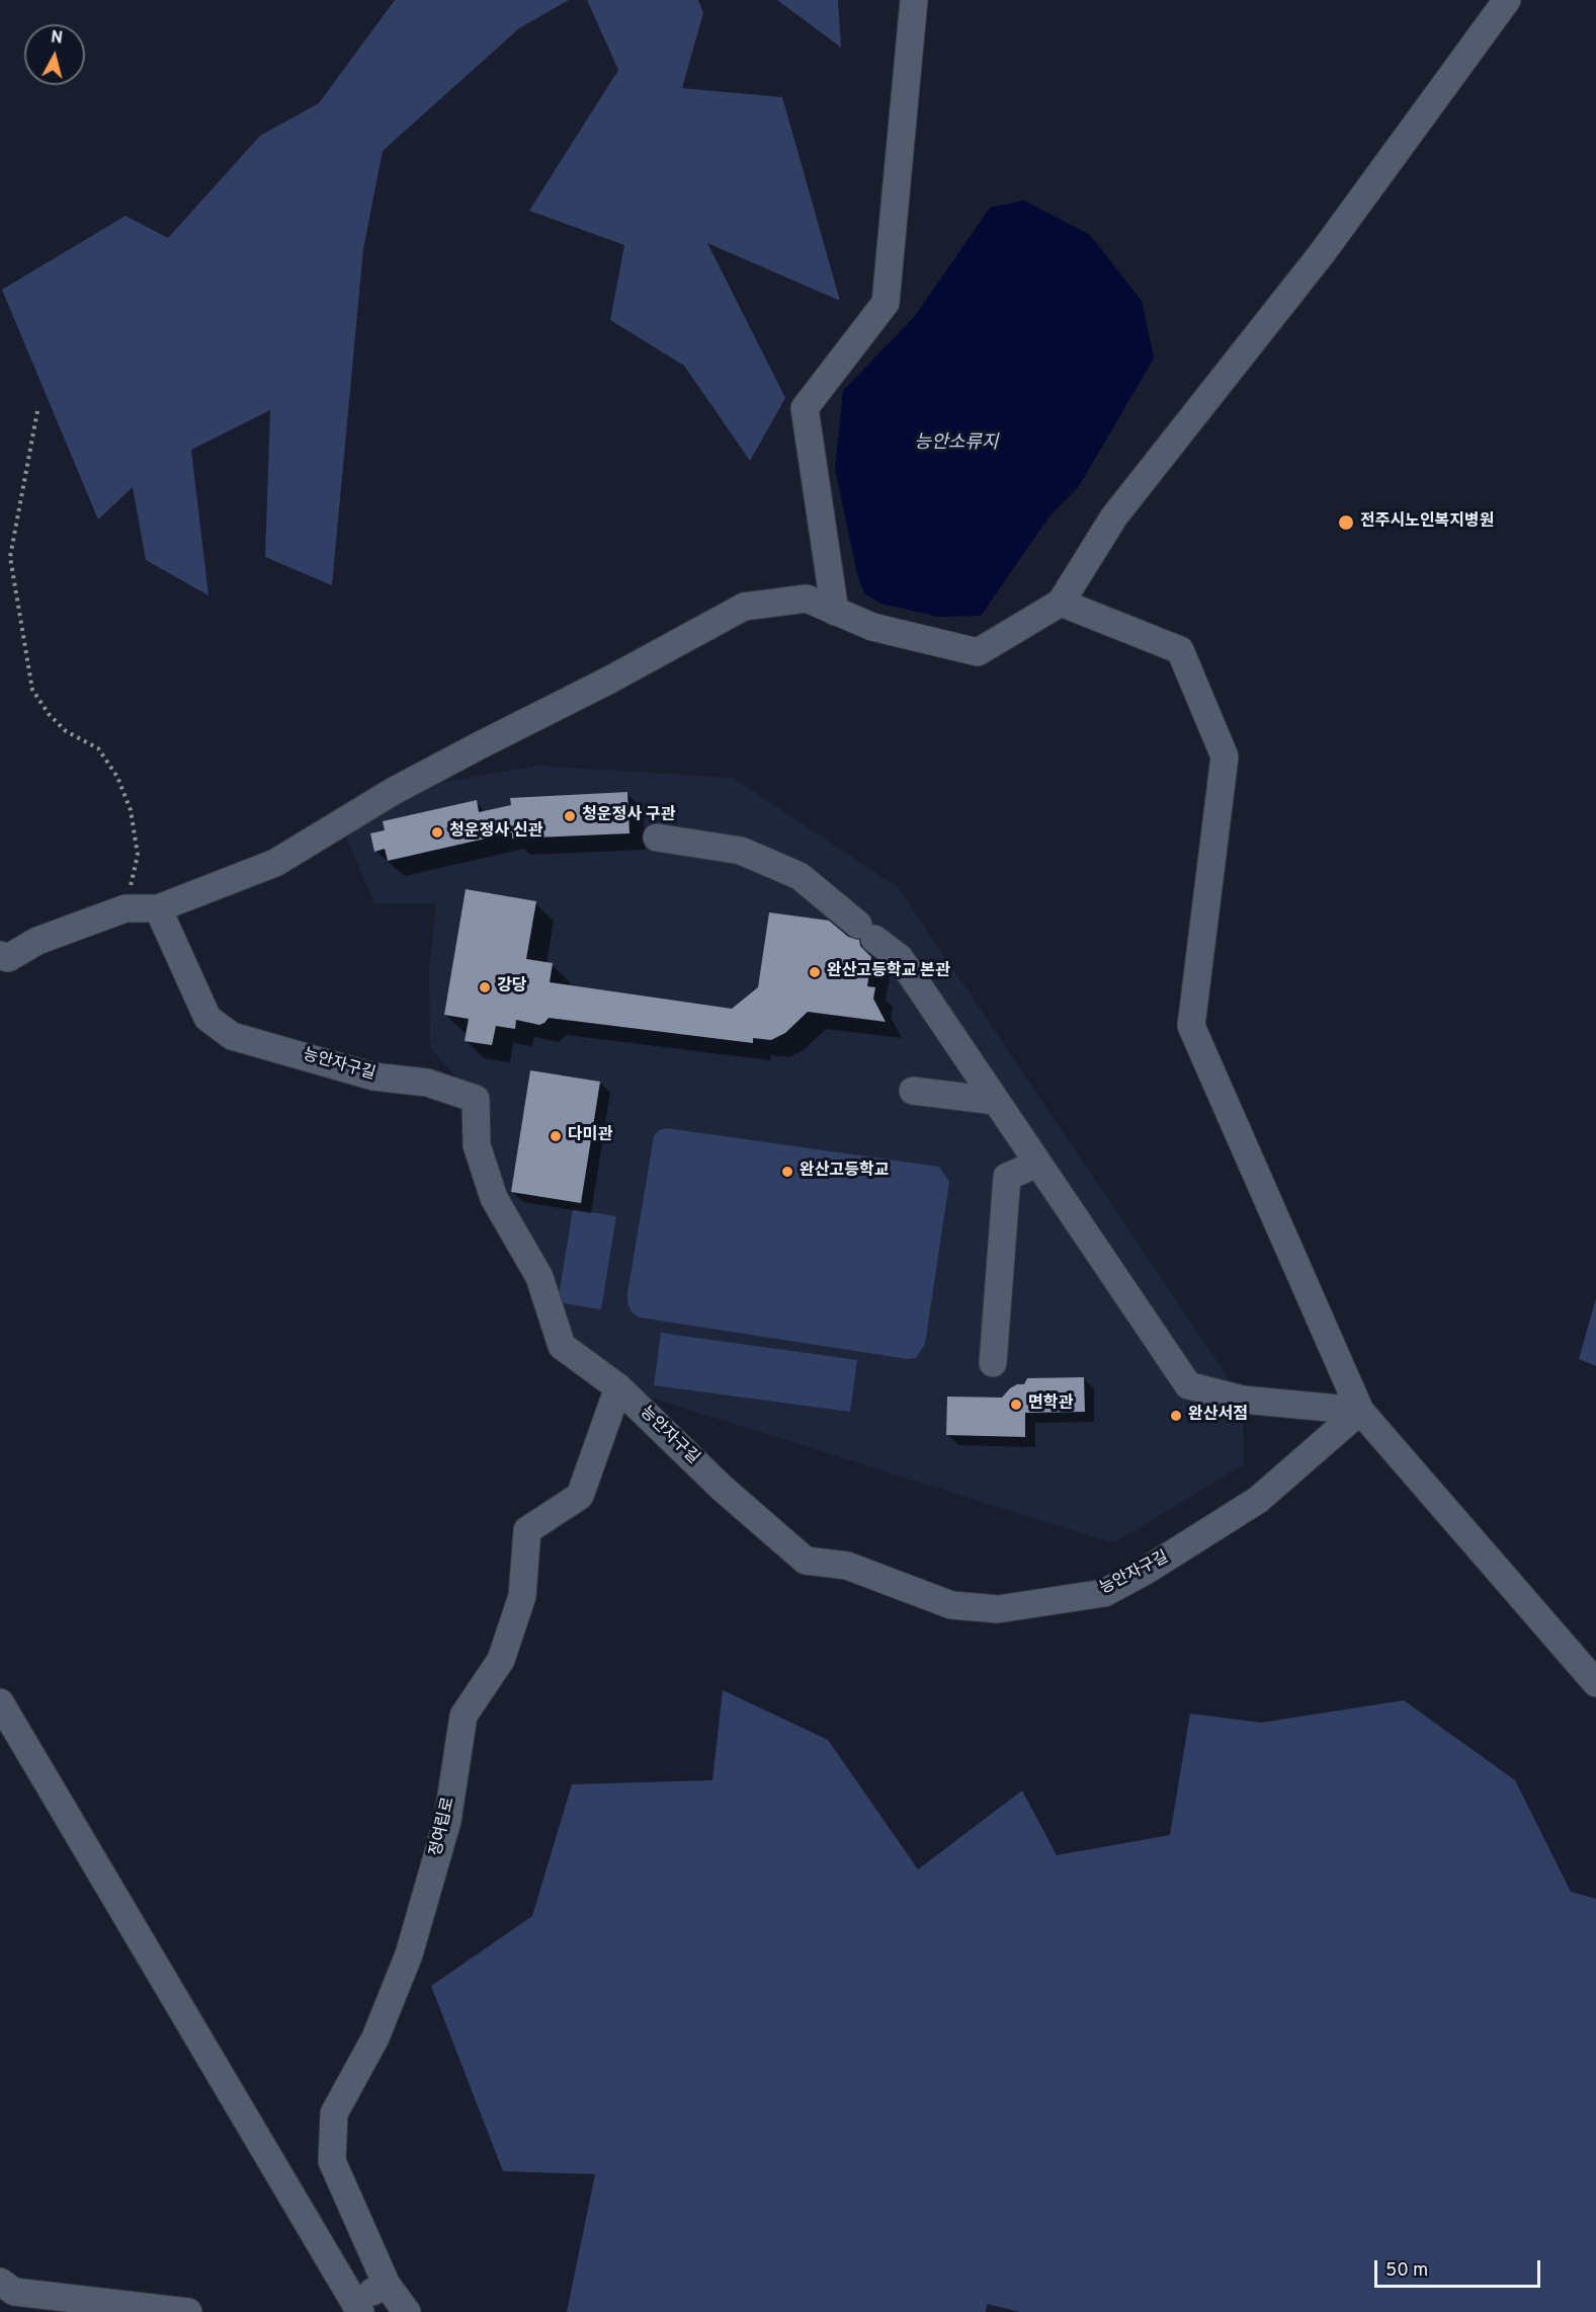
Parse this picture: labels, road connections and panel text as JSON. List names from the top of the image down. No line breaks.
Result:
{"streets":{"street":["능안자구길","정여립로"]},"crossings":[["능안자구길","정여립로"]],"water":["능안소류지"],"places":["전주시노인복지병원","청운정사 구관","청운정사 신관","완산고등학교 본관","강당","다미관","완산고등학교","면학관","완산서점"],"scale_bar":"50 m","north":"top"}
